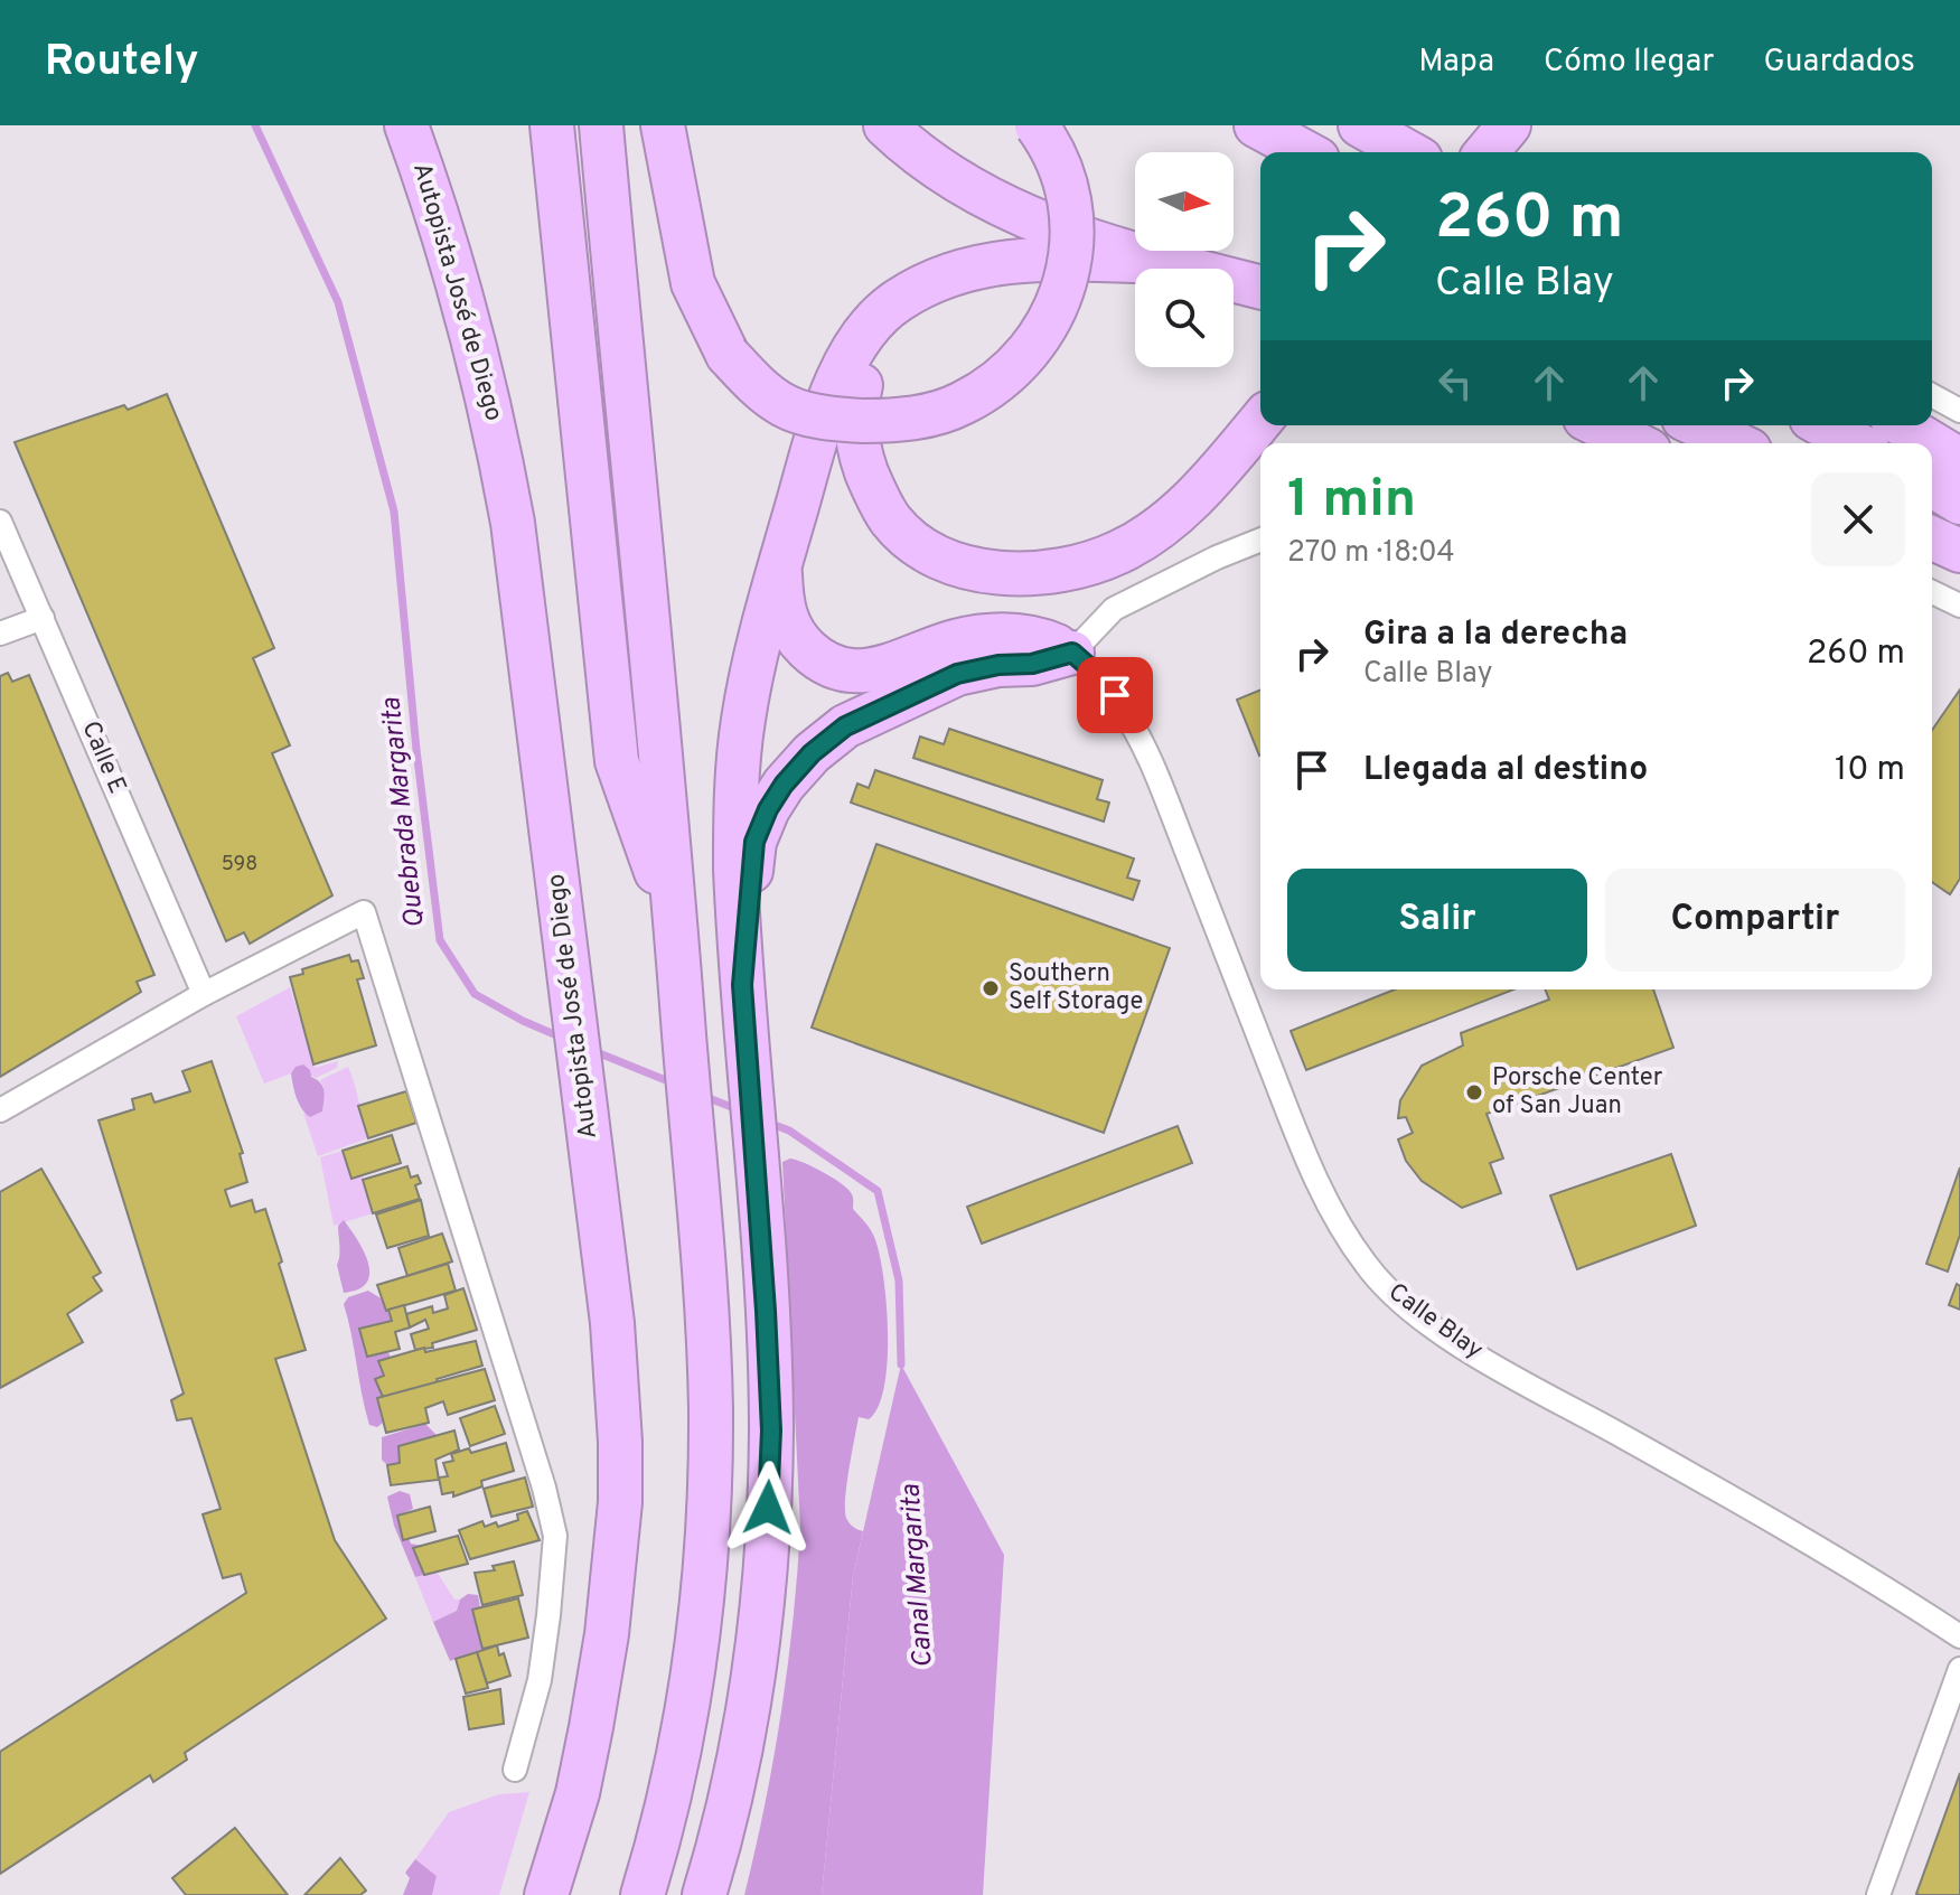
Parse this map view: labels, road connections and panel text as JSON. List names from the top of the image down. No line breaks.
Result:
{"streets":{"highway":["Autopista José de Diego"],"street":["Calle E","Calle Blay"]},"water":["Quebrada Margarita","Canal Margarita"],"places":["Southern Self Storage","Porsche Center of San Juan"],"house_numbers":["598"],"north":"right","page":{"header":"Routely","nav":["Mapa","Cómo llegar","Guardados"],"turn":["260 m","Calle Blay"],"heading":["1 min","270 m · 18:04"],"list":[{"name":"Gira a la derecha","note":"Calle Blay","value":"260 m"},{"name":"Llegada al destino","value":"10 m"}],"buttons":["Salir","Compartir"]}}
